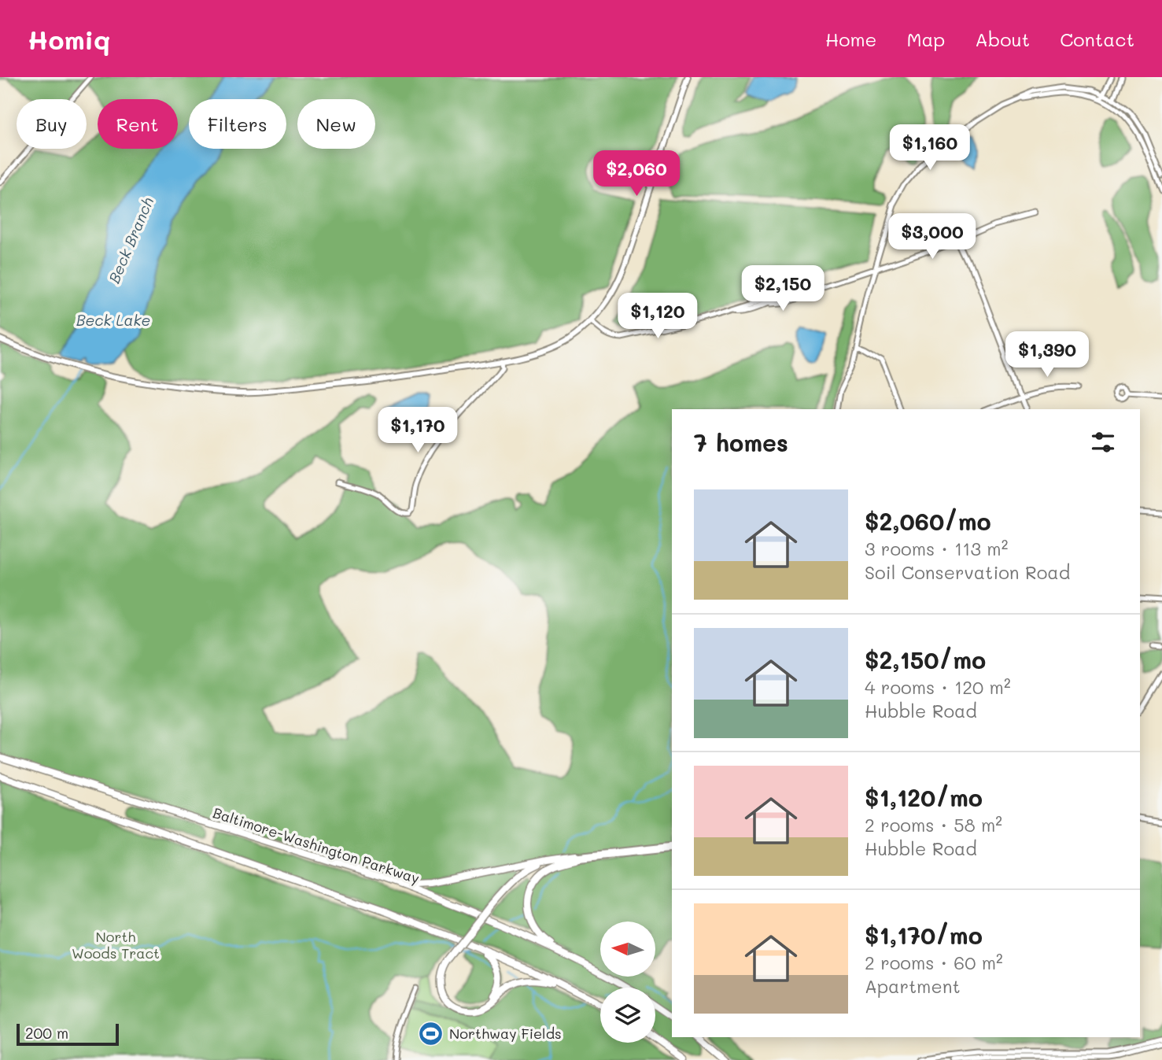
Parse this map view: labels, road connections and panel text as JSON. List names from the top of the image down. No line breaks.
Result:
{"streets":{"highway":["Baltimore-Washington Parkway"]},"water":["Beck Branch","Beck Lake"],"parks":["North Woods Tract"],"places":{"sports":["Northway Fields"]},"scale_bar":"200 m","north":"left","page":{"header":"Homiq","nav":["Home","Map","About","Contact"],"chip":["Buy","Rent","Filters","New"],"price":["$1,160","$2,060","$3,000","$2,150","$1,120","$1,390","$1,170"],"heading":"7 homes","list":[{"name":"$2,060/mo","note":"3 rooms · 113 m² · Soil Conservation Road"},{"name":"$2,150/mo","note":"4 rooms · 120 m² · Hubble Road"},{"name":"$1,120/mo","note":"2 rooms · 58 m² · Hubble Road"},{"name":"$1,170/mo","note":"2 rooms · 60 m² · Apartment"}],"scale":"200 m"}}
